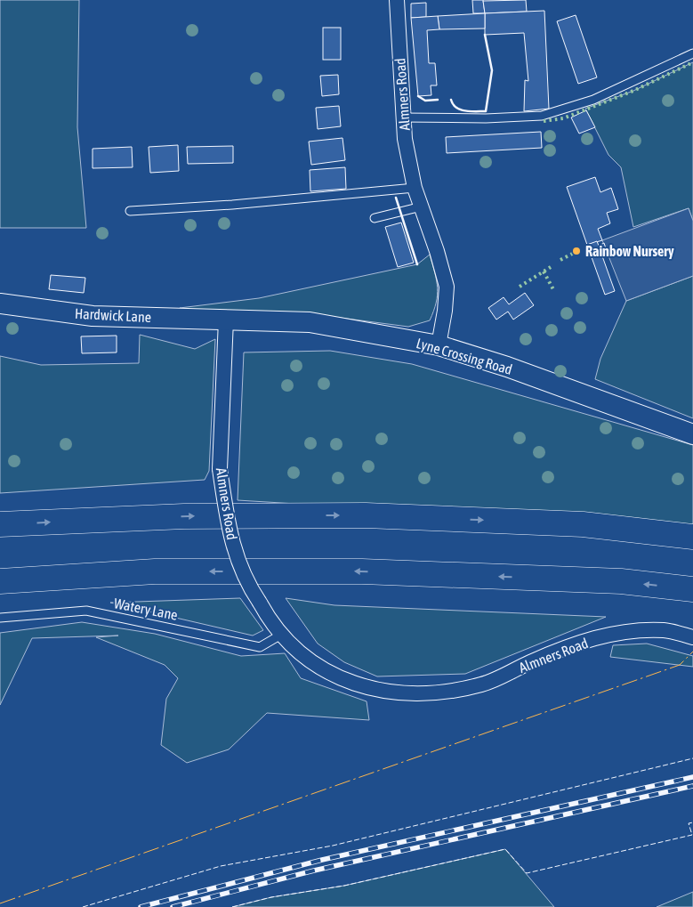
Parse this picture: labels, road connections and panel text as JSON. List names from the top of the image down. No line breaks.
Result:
{"streets":{"street":["Almners Road","Hardwick Lane","Lyne Crossing Road"],"lane":["Watery Lane"]},"crossings":[["Almners Road","Hardwick Lane"],["Almners Road","Lyne Crossing Road"],["Almners Road","Watery Lane"],["Hardwick Lane","Lyne Crossing Road"]],"places":["Rainbow Nursery"]}
